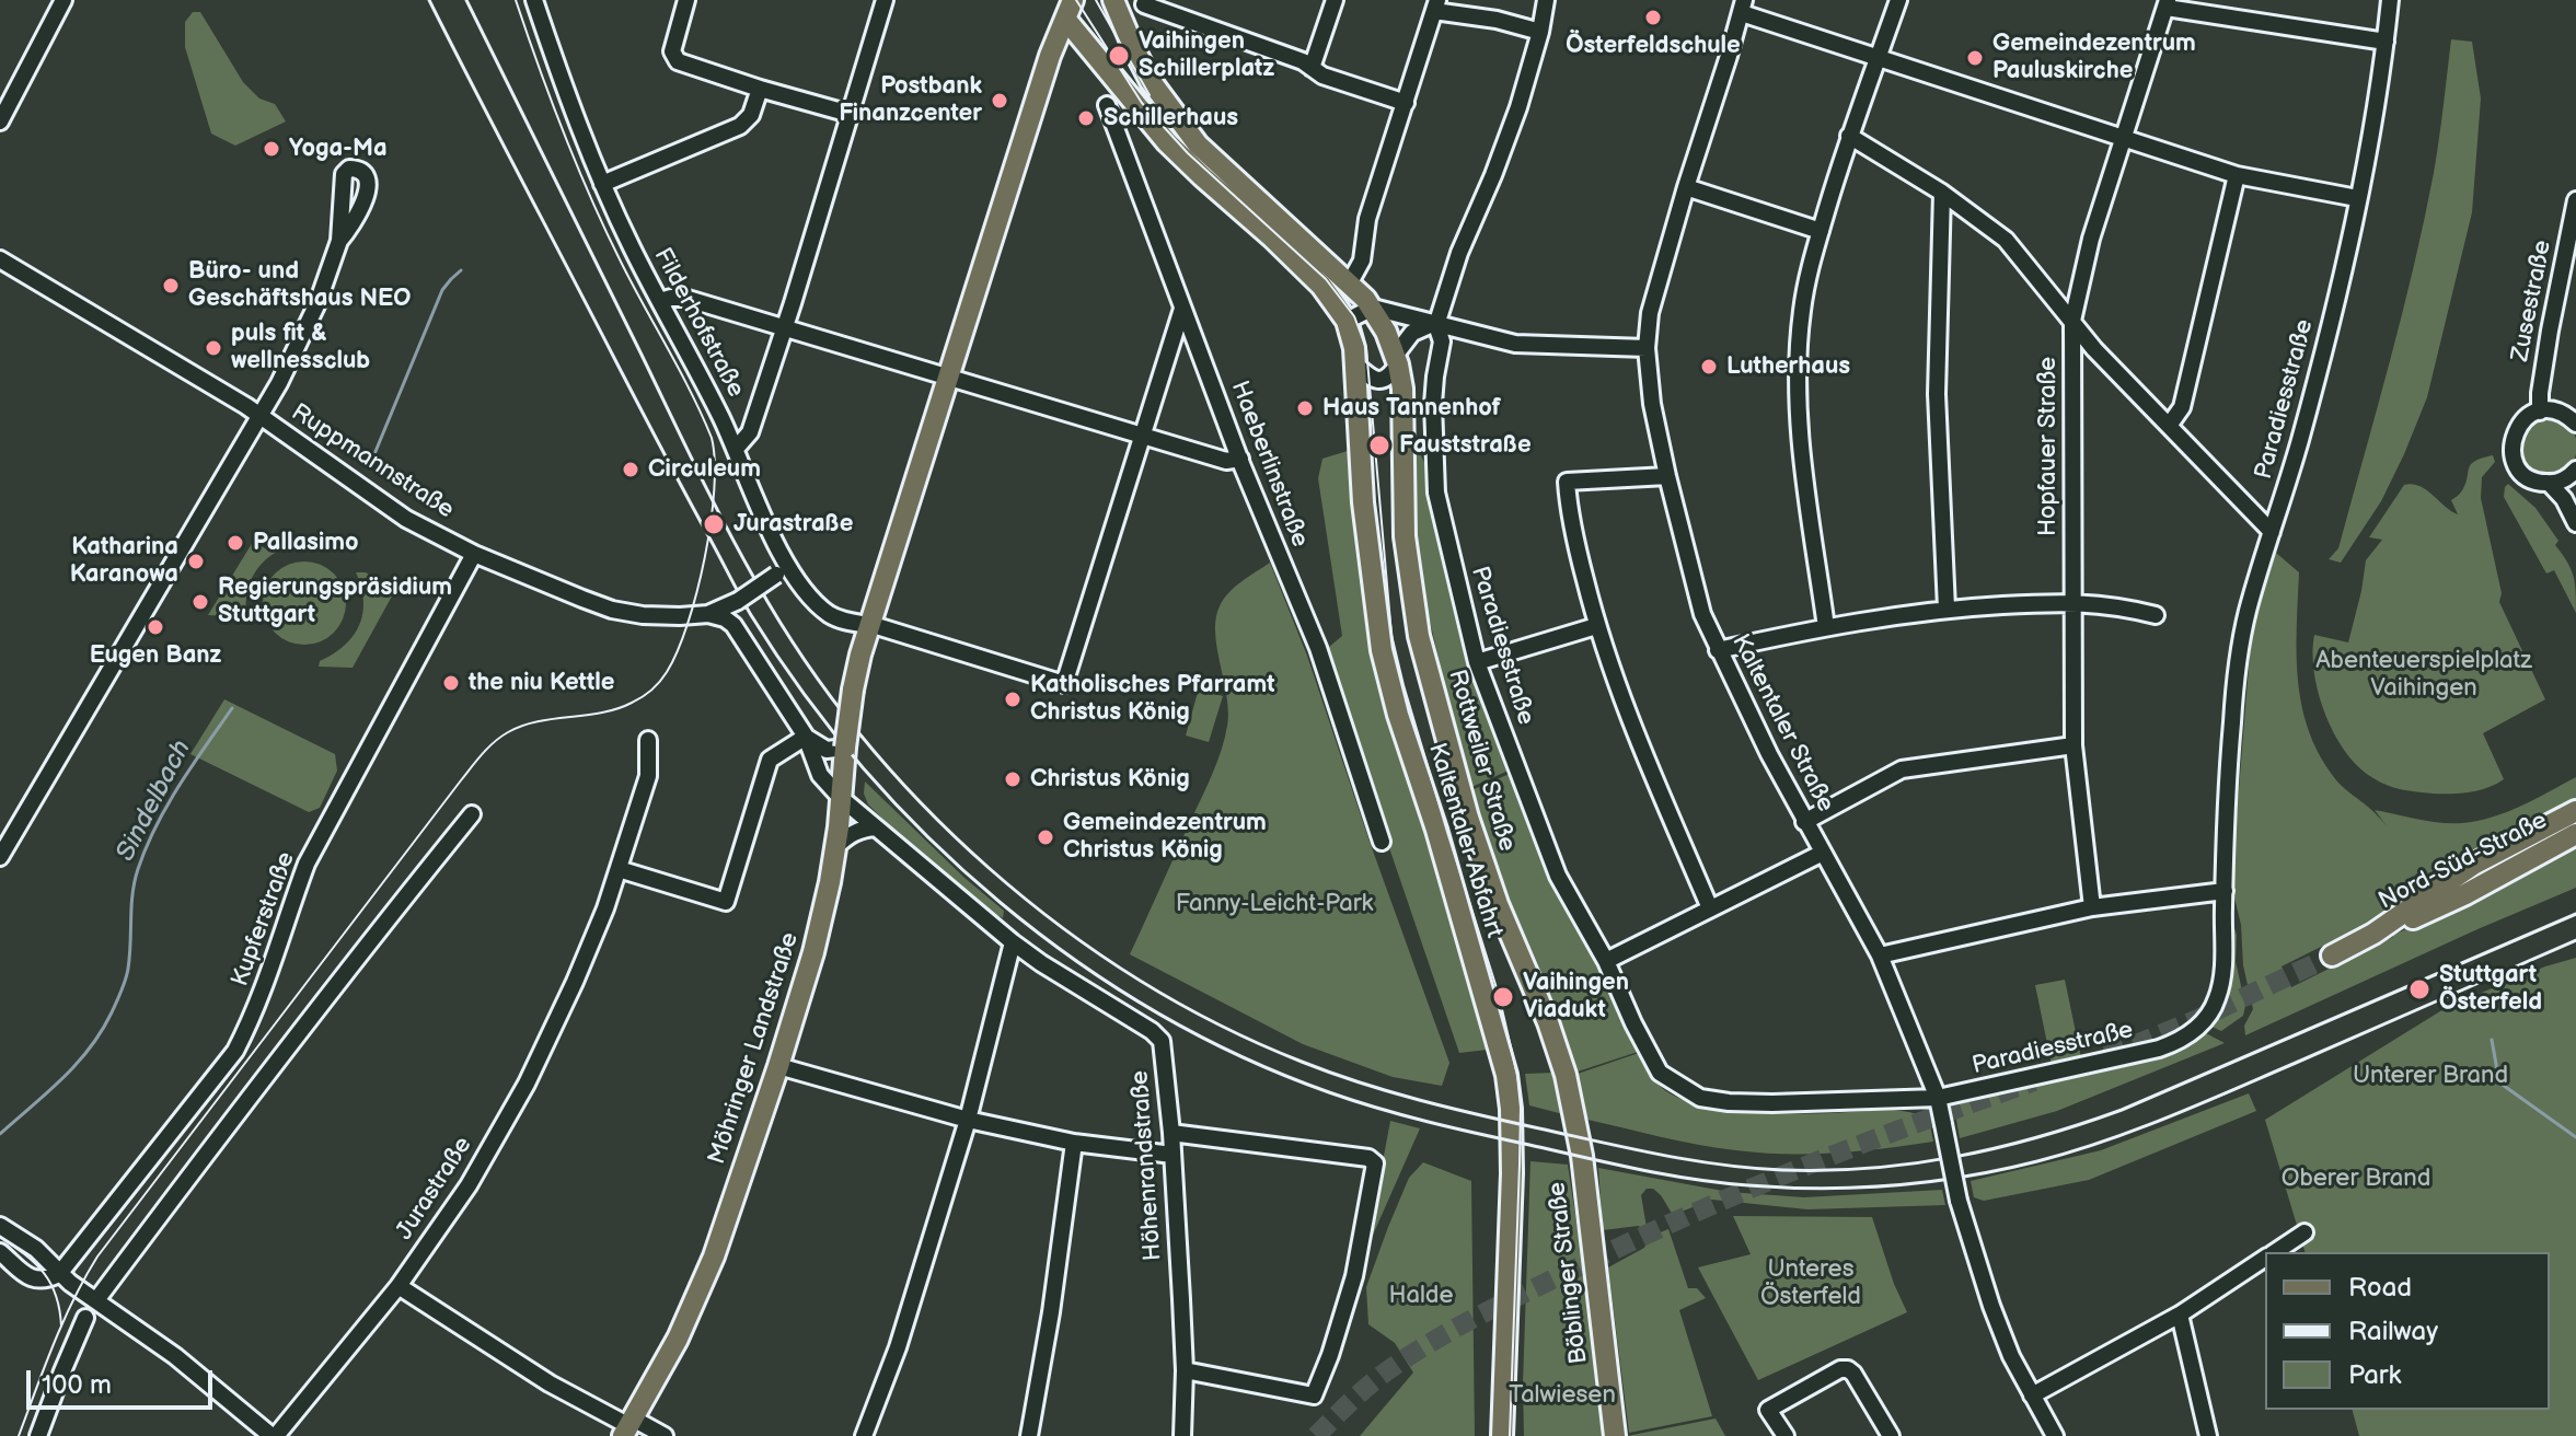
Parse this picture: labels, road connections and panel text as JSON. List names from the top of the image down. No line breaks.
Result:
{"streets":{"main road":["Rottweiler Straße","Kaltentaler Abfahrt","Nord-Süd-Straße","Möhringer Landstraße","Böblinger Straße"],"street":["Zusestraße","Filderhofstraße","Paradiesstraße","Hopfauer Straße","Ruppmannstraße","Haeberlinstraße","Kaltentaler Straße","Kupferstraße","Höhenrandstraße","Jurastraße"]},"crossings":[["Filderhofstraße","Ruppmannstraße"],["Filderhofstraße","Möhringer Landstraße"],["Paradiesstraße","Kaltentaler Straße"],["Ruppmannstraße","Kupferstraße"],["Rottweiler Straße","Böblinger Straße"],["Möhringer Landstraße","Höhenrandstraße"]],"water":["Sindelbach"],"parks":["Abenteuerspielplatz Vaihingen","Fanny-Leicht-Park","Unterer Brand","Oberer Brand","Unteres Österfeld","Halde","Talwiesen"],"places":["Österfeldschule","Vaihingen Schillerplatz","Gemeindezentrum Pauluskirche","Postbank Finanzcenter","Schillerhaus","Yoga-Ma","Büro- und Geschäftshaus NEO","puls fit & wellnessclub","Lutherhaus","Haus Tannenhof","Fauststraße","Circuleum","Jurastraße","Pallasimo","Katharina Karanowa","Regierungspräsidium Stuttgart","Eugen Banz","the niu Kettle","Katholisches Pfarramt Christus König","Christus König","Gemeindezentrum Christus König","Stuttgart Österfeld","Vaihingen Viadukt"],"legend":["Road","Railway","Park"],"scale_bar":"100 m"}
